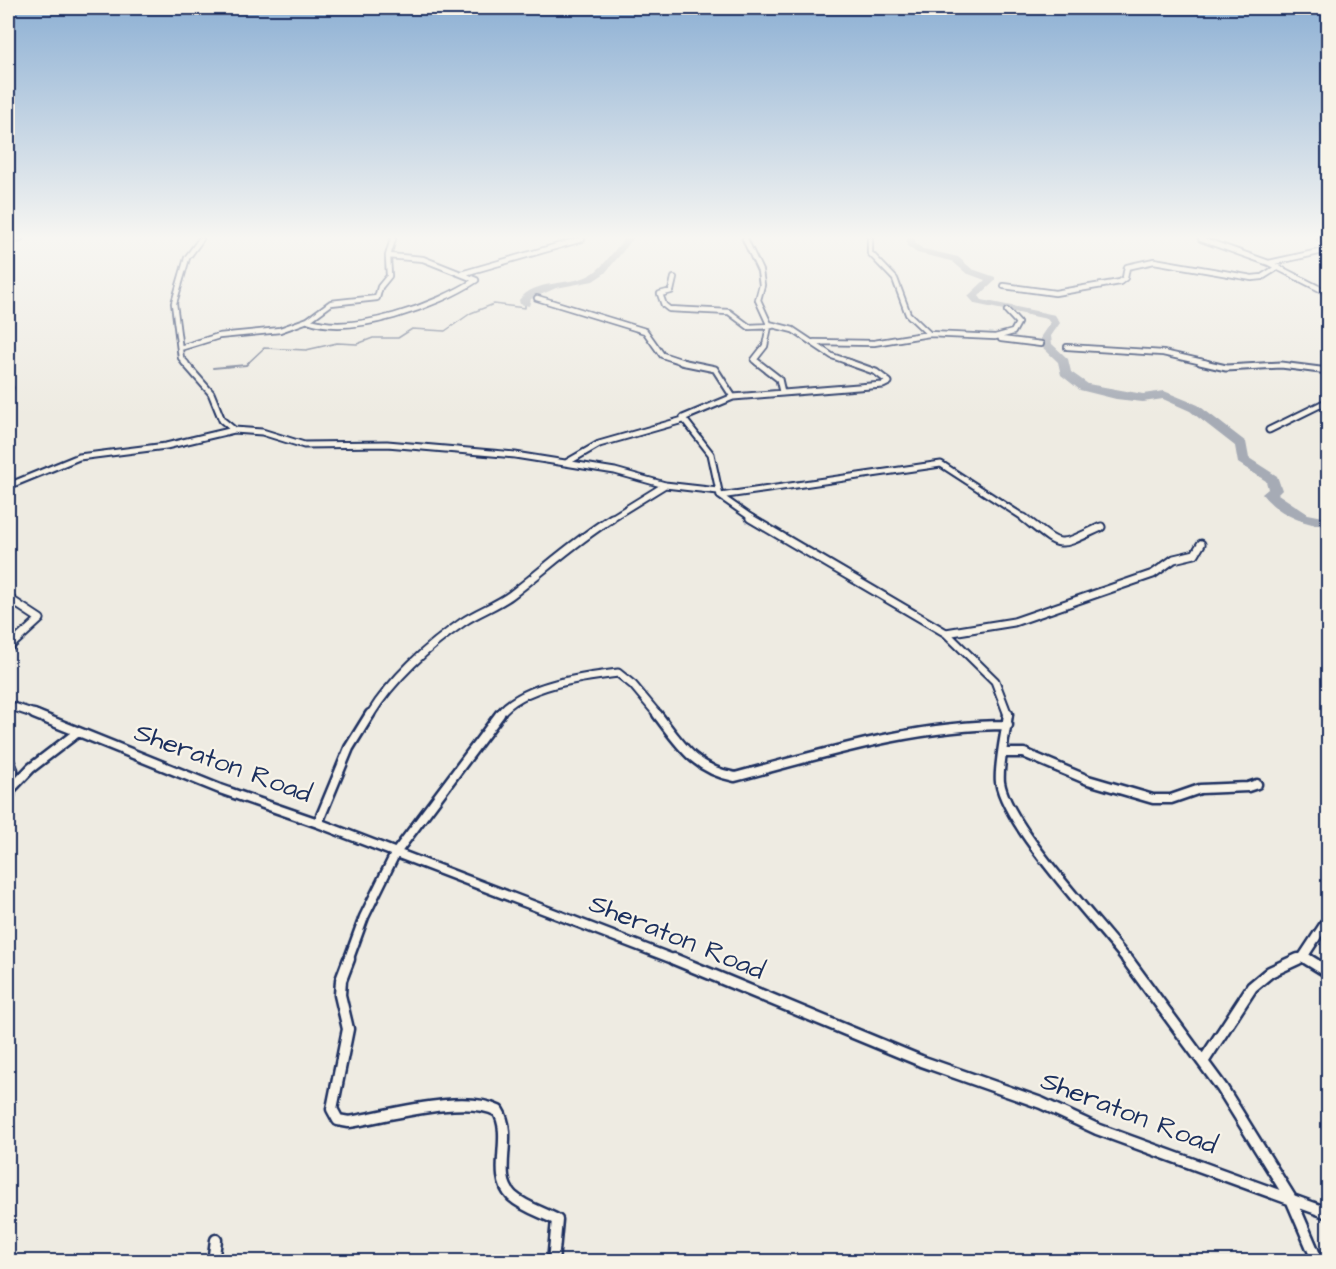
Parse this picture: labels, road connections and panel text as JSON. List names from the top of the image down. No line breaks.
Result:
{"streets":{"street":["Sheraton Road"]}}
